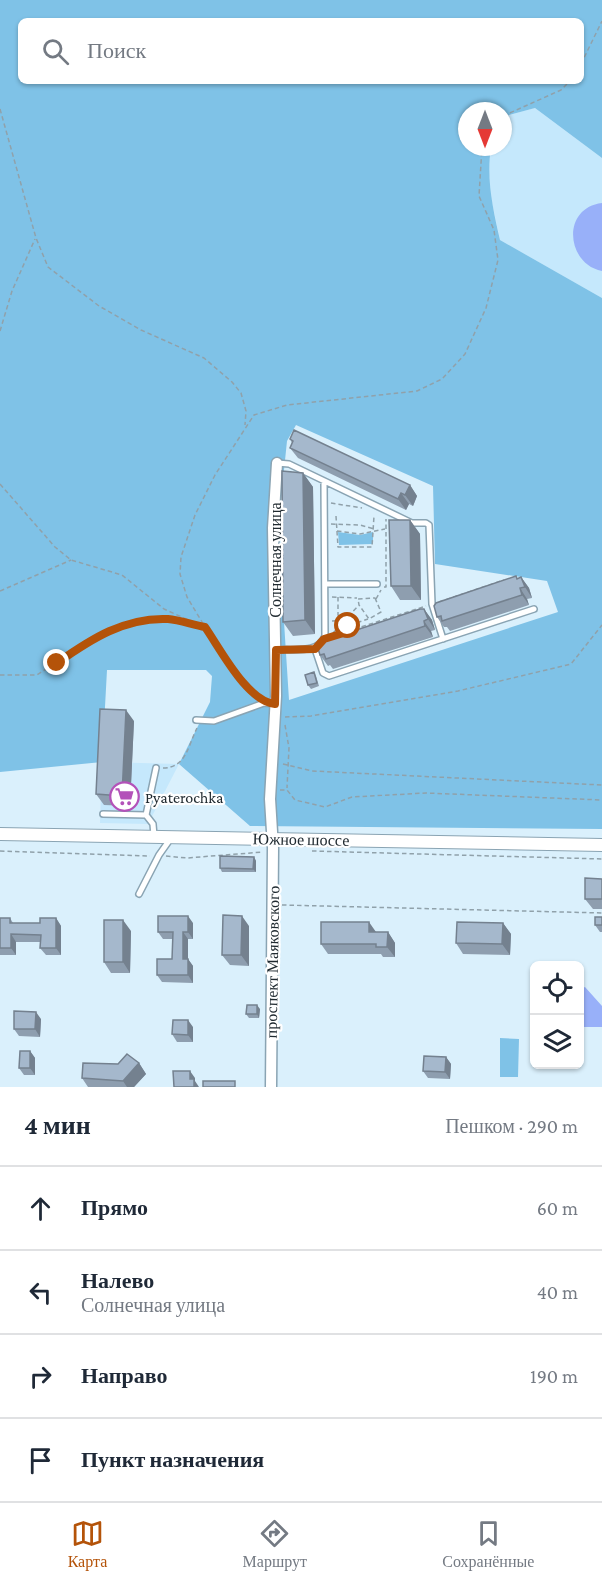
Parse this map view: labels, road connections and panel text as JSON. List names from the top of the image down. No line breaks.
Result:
{"streets":{"street":["Солнечная улица","Южное шоссе","проспект Маяковского"]},"crossings":[["Солнечная улица","Южное шоссе"],["Солнечная улица","проспект Маяковского"],["Южное шоссе","проспект Маяковского"]],"places":{"supermarket":["Pyaterochka"]},"north":"bottom","page":{"search":"Поиск","heading":["4 мин","Пешком · 290 m"],"list":[["Прямо","60 m"],["Налево","Солнечная улица","40 m"],["Направо","190 m"],"Пункт назначения"],"nav":["Карта","Маршрут","Сохранённые"]}}
